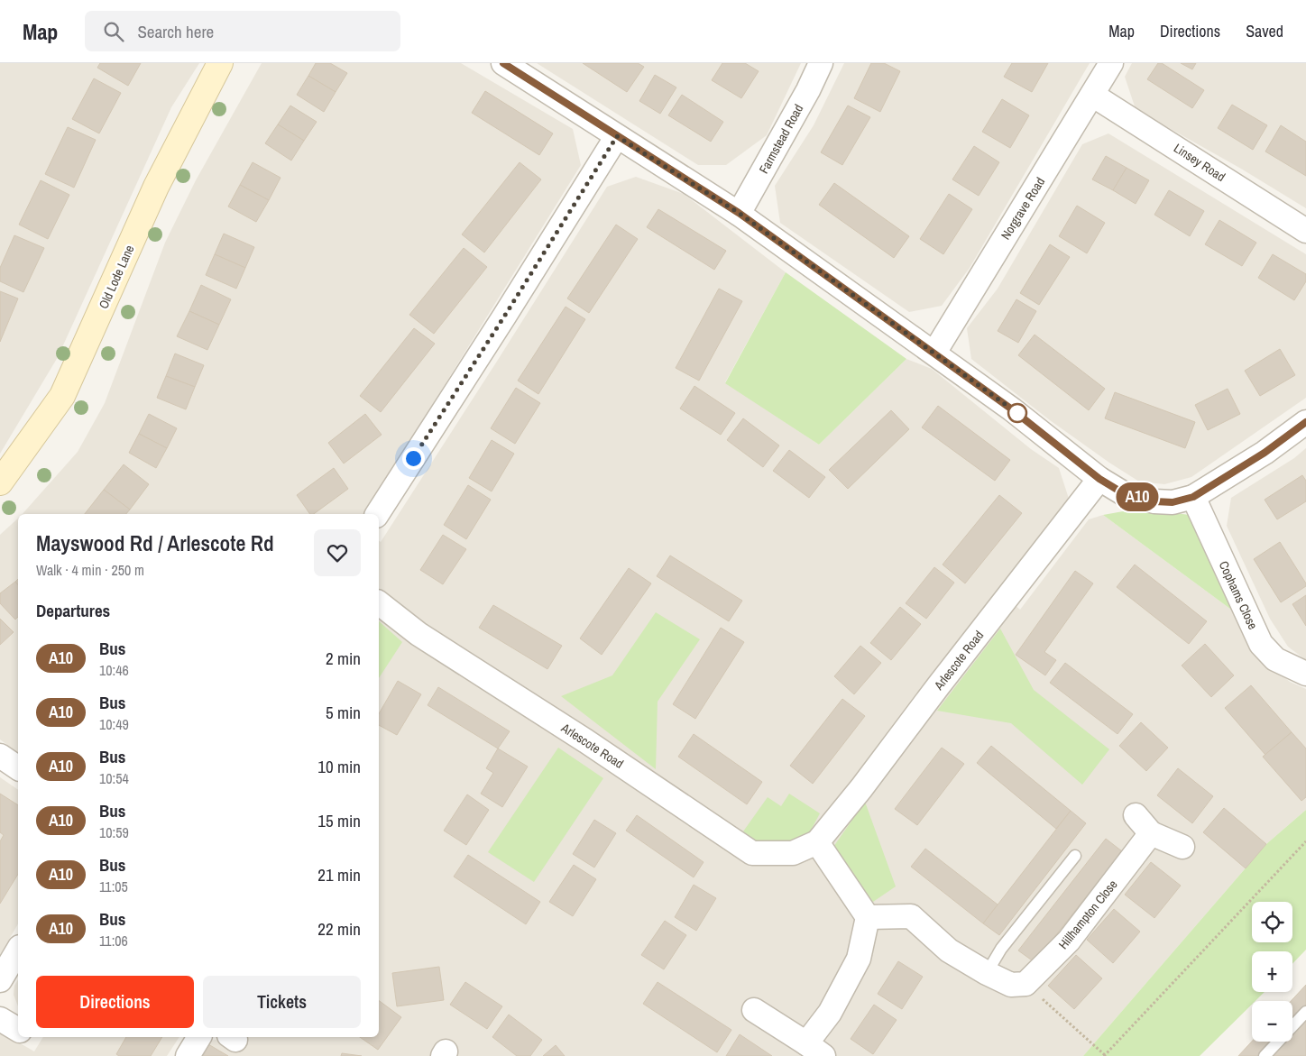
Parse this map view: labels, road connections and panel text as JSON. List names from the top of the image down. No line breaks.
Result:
{"streets":{"street":["Farmstead Road","Linsey Road","Norgrave Road","Old Lode Lane","Cophams Close","Arlescote Road","Hillhampton Close"]},"crossings":[["Linsey Road","Norgrave Road"]],"lines":["bus line A10"],"page":{"header":"Map","search":"Search here","nav":["Map","Directions","Saved"],"on_map":"A10","heading":[["Mayswood Rd / Arlescote Rd","Walk · 4 min · 250 m"],"Departures"],"list":[{"mark":"A10","name":"Bus","note":"10:46","value":"2 min"},{"mark":"A10","name":"Bus","note":"10:49","value":"5 min"},{"mark":"A10","name":"Bus","note":"10:54","value":"10 min"},{"mark":"A10","name":"Bus","note":"10:59","value":"15 min"},{"mark":"A10","name":"Bus","note":"11:05","value":"21 min"},{"mark":"A10","name":"Bus","note":"11:06","value":"22 min"}],"map_buttons":["+","−"],"buttons":["Directions","Tickets"]}}
